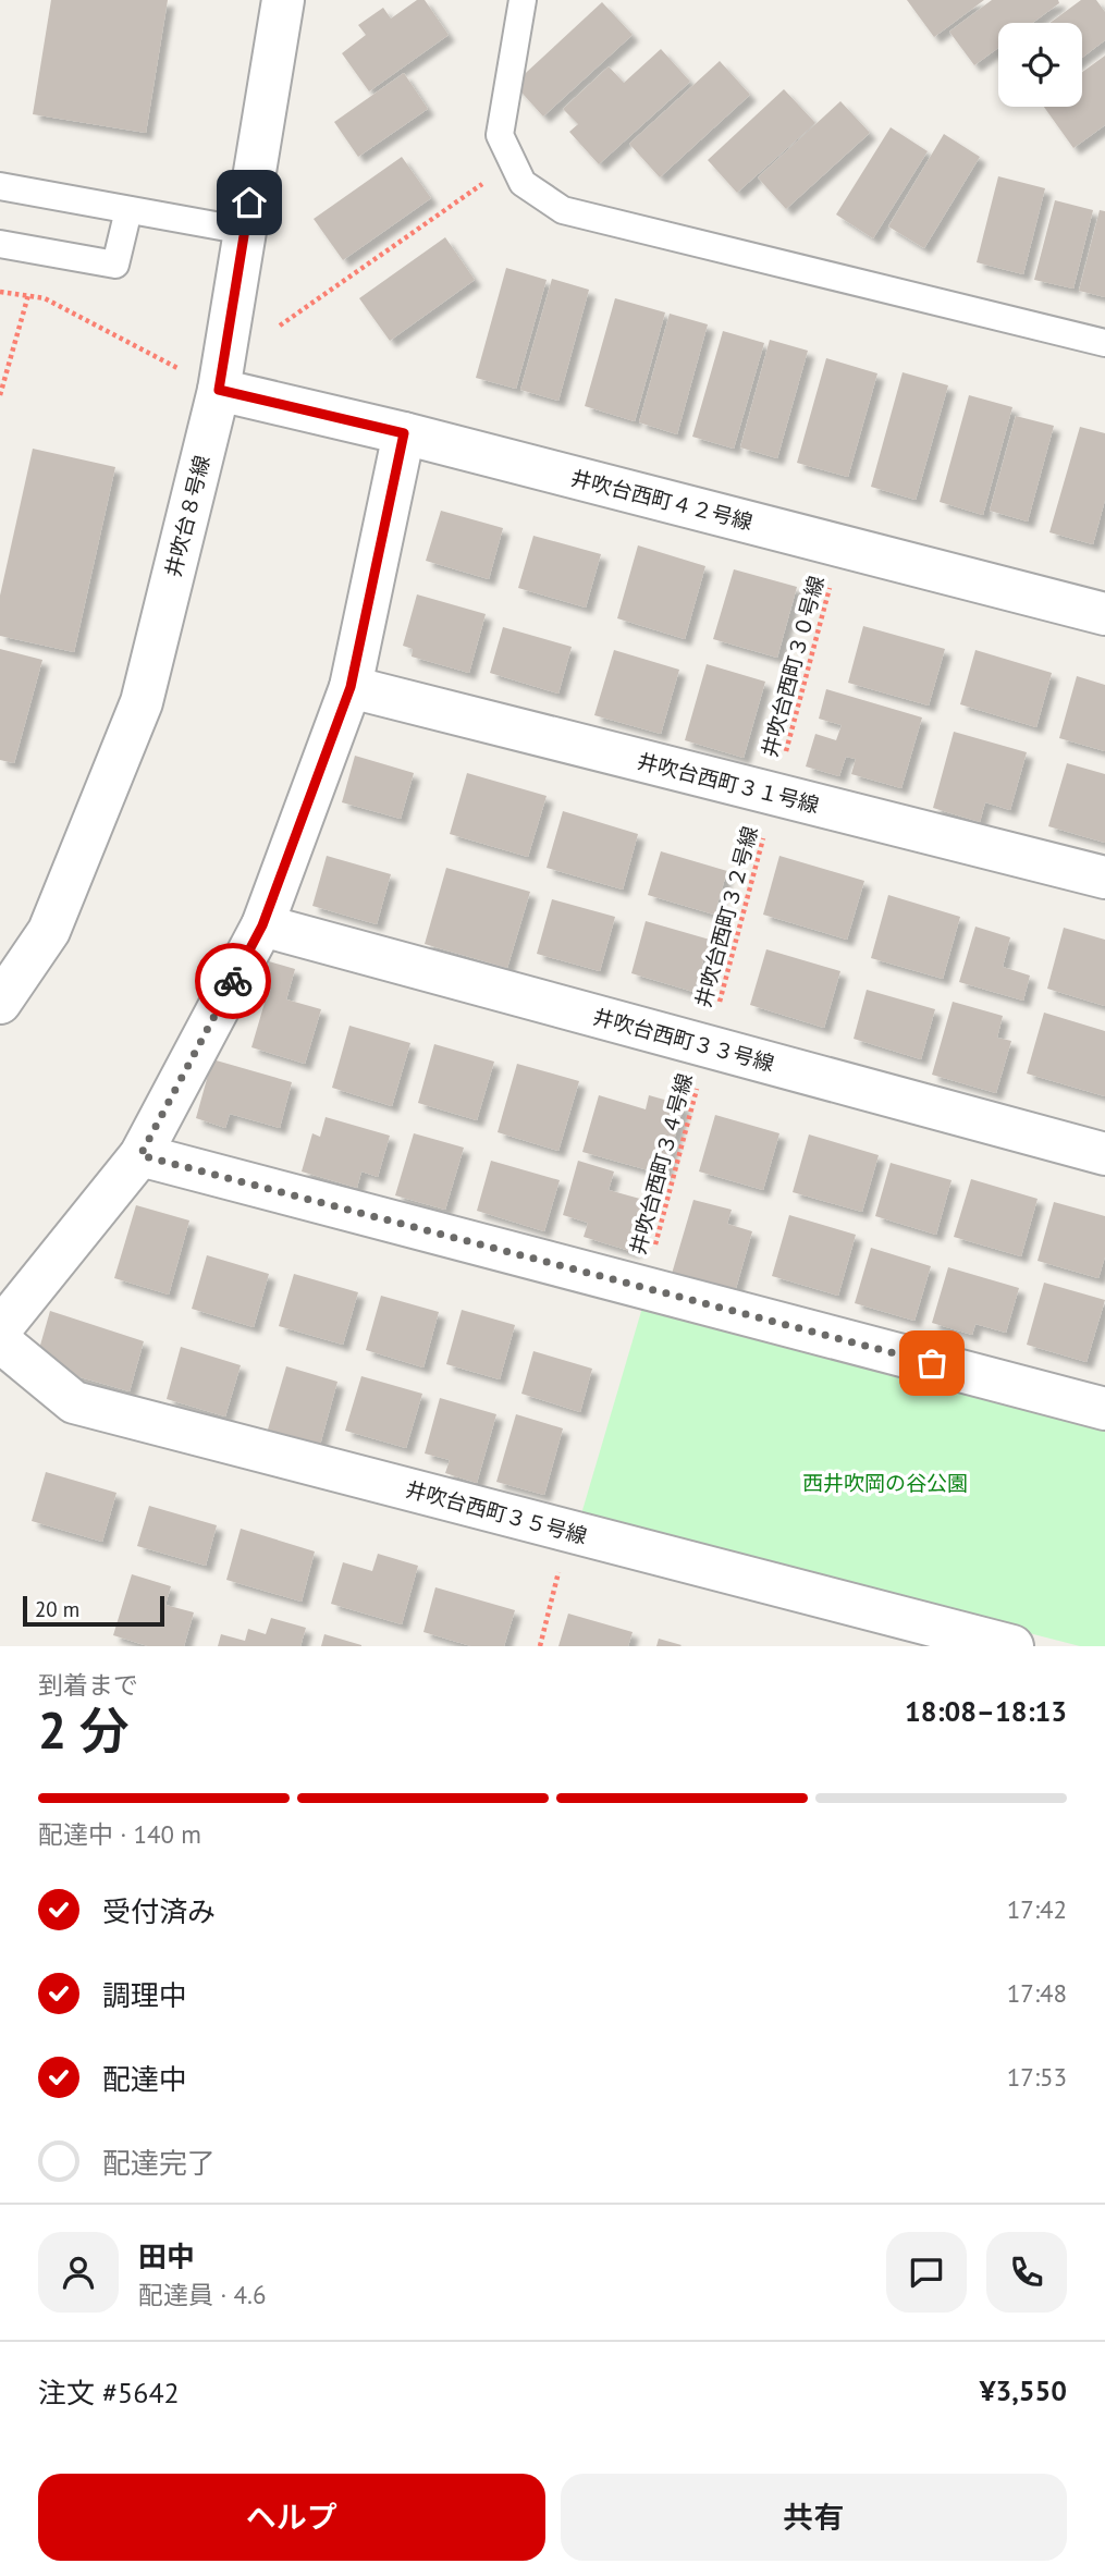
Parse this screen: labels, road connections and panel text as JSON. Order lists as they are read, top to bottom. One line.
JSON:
{"streets":{"street":["井吹台西町４２号線","井吹台８号線","井吹台西町３１号線","井吹台西町３３号線","井吹台西町３５号線"],"path":["井吹台西町３０号線","井吹台西町３２号線","井吹台西町３４号線"]},"crossings":[["井吹台西町４２号線","井吹台８号線"],["井吹台西町４２号線","井吹台西町３０号線"],["井吹台西町３０号線","井吹台西町３１号線"],["井吹台西町３０号線","井吹台西町３２号線"],["井吹台西町３１号線","井吹台西町３２号線"],["井吹台西町３２号線","井吹台西町３３号線"],["井吹台西町３２号線","井吹台西町３４号線"],["井吹台西町３３号線","井吹台西町３４号線"]],"parks":["西井吹岡の谷公園"],"scale_bar":"20 m","page":{"scale":"20 m","heading":["2 分","到着まで","18:08–18:13"],"panel":["田中","配達員 · 4.6","注文 #5642","¥3,550"],"bar":"配達中 · 140 m","list":[["受付済み","17:42"],["調理中","17:48"],["配達中","17:53"],"配達完了"],"buttons":["ヘルプ","共有"]}}
